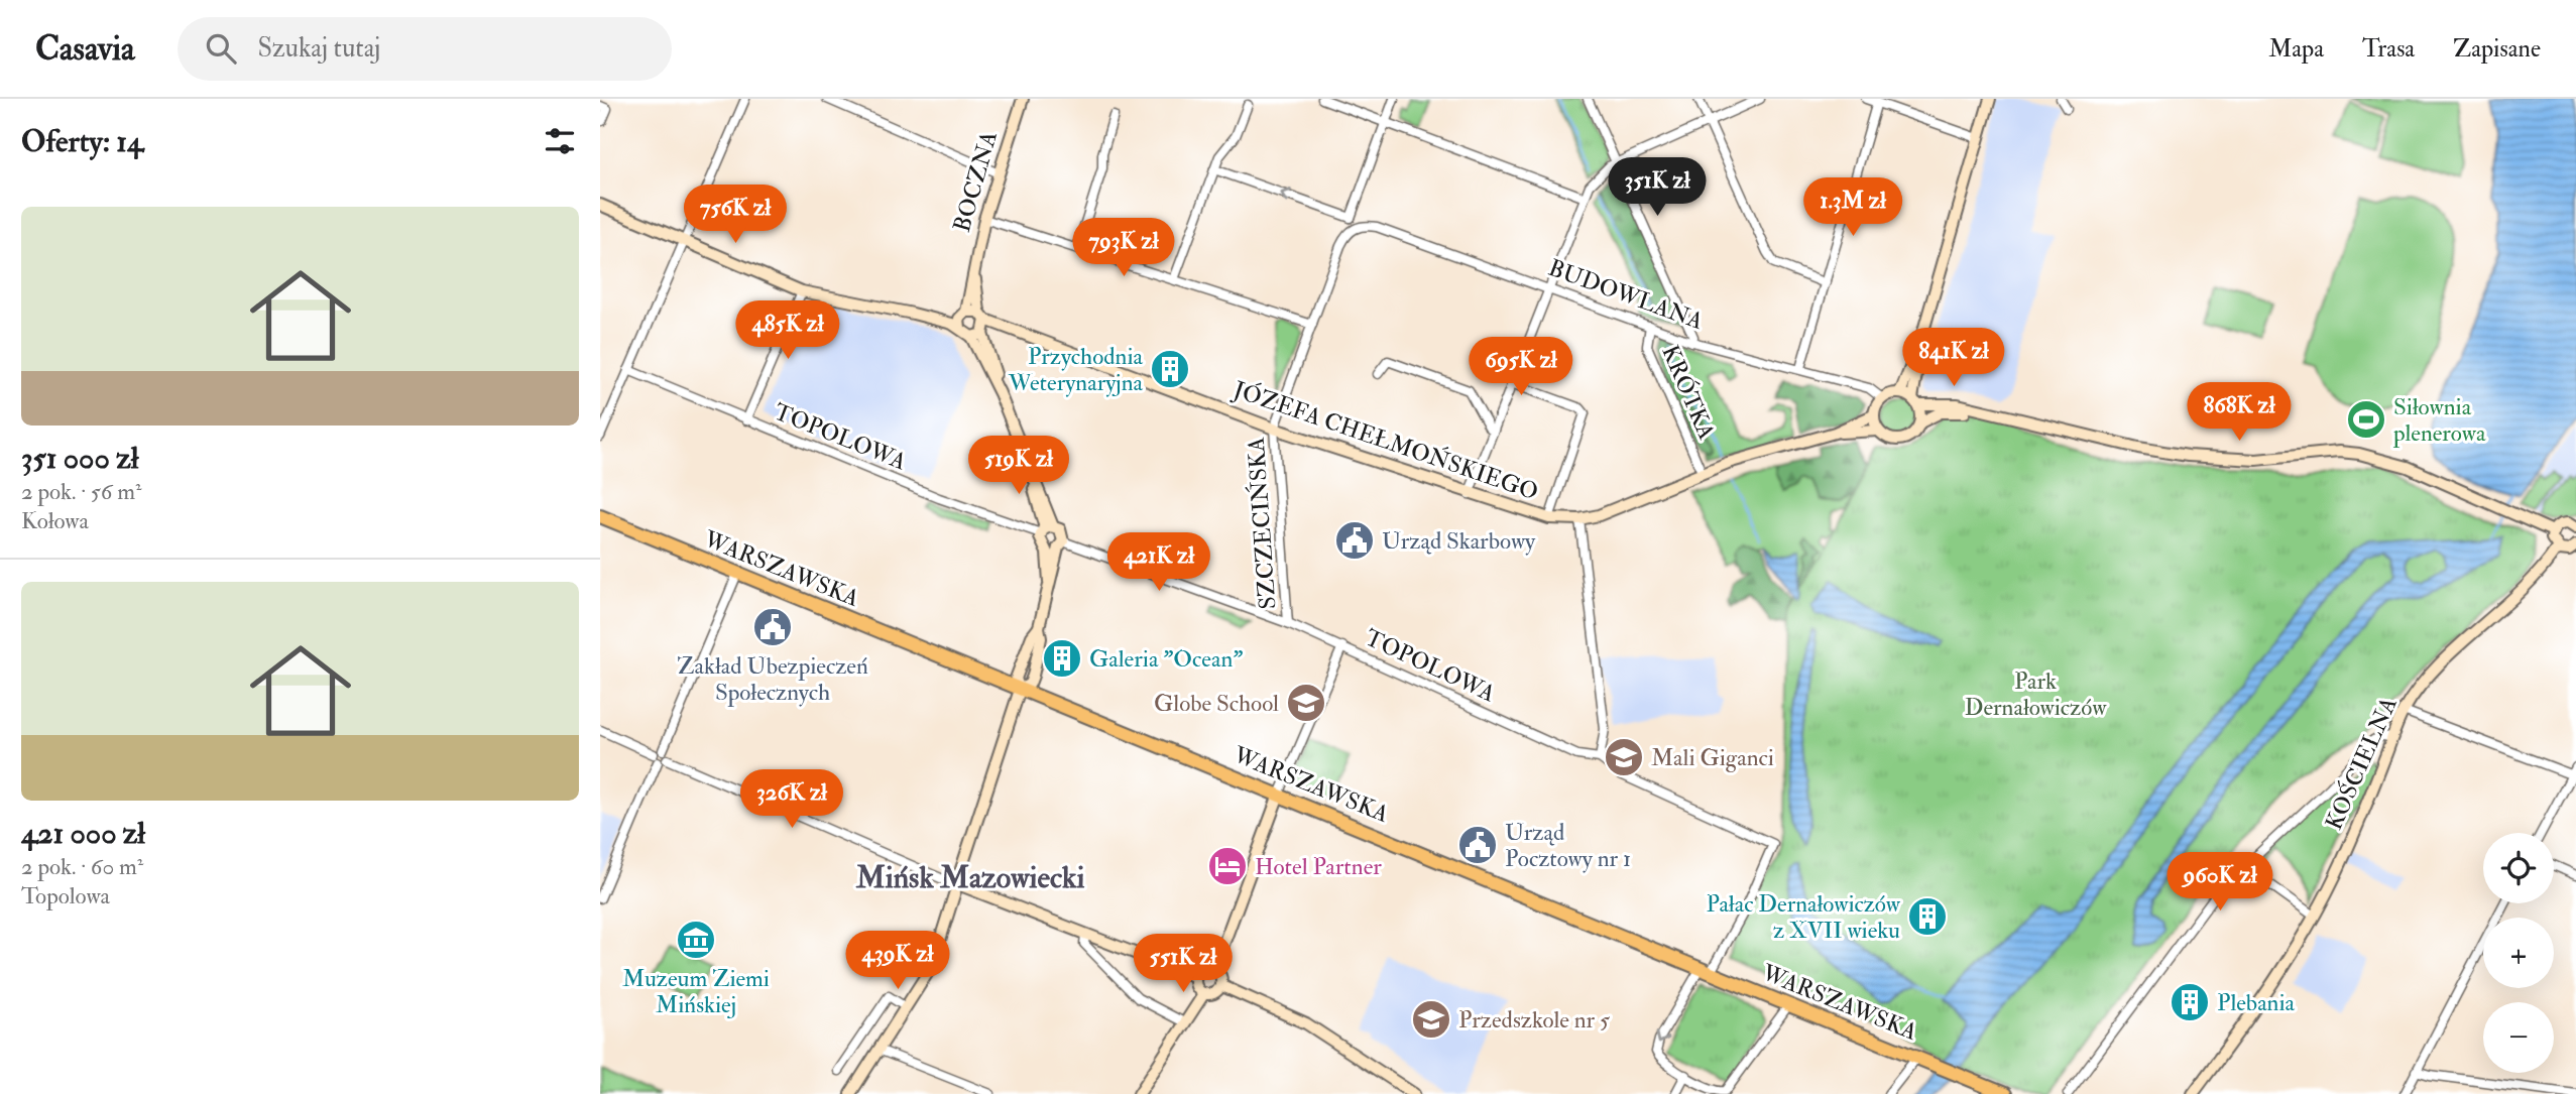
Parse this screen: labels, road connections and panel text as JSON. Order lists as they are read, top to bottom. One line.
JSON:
{"streets":{"main road":["WARSZAWSKA"],"street":["BOCZNA","BUDOWLANA","KRÓTKA","TOPOLOWA","JÓZEFA CHEŁMOŃSKIEGO","SZCZECIŃSKA","KOŚCIELNA"]},"crossings":[["BOCZNA","JÓZEFA CHEŁMOŃSKIEGO"],["BUDOWLANA","KRÓTKA"],["BUDOWLANA","JÓZEFA CHEŁMOŃSKIEGO"],["BUDOWLANA","SZCZECIŃSKA"],["KRÓTKA","JÓZEFA CHEŁMOŃSKIEGO"],["TOPOLOWA","SZCZECIŃSKA"],["TOPOLOWA","WARSZAWSKA"],["JÓZEFA CHEŁMOŃSKIEGO","SZCZECIŃSKA"]],"districts":["Mińsk Mazowiecki"],"parks":["Park Dernałowiczów"],"places":{"building":["Przychodnia Weterynaryjna","Galeria \"Ocean\"","Pałac Dernałowiczów z XVII wieku","Plebania"],"sports":["Siłownia plenerowa"],"public building":["Urząd Skarbowy","Zakład Ubezpieczeń Społecznych","Urząd Pocztowy nr 1"],"school or university":["Globe School","Mali Giganci","Przedszkole nr 5"],"hotel":["Hotel Partner"],"museum":["Muzeum Ziemi Mińskiej"]},"page":{"header":"Casavia","search":"Szukaj tutaj","nav":["Mapa","Trasa","Zapisane"],"heading":"Oferty: 14","price":["351K zł","1.3M zł","756K zł","793K zł","485K zł","841K zł","695K zł","868K zł","519K zł","421K zł","326K zł","960K zł","439K zł","551K zł"],"list":[{"name":"351 000 zł","note":"2 pok. · 56 m² · Kołowa"},{"name":"421 000 zł","note":"2 pok. · 60 m² · Topolowa"}],"map_buttons":["+","−"]}}
